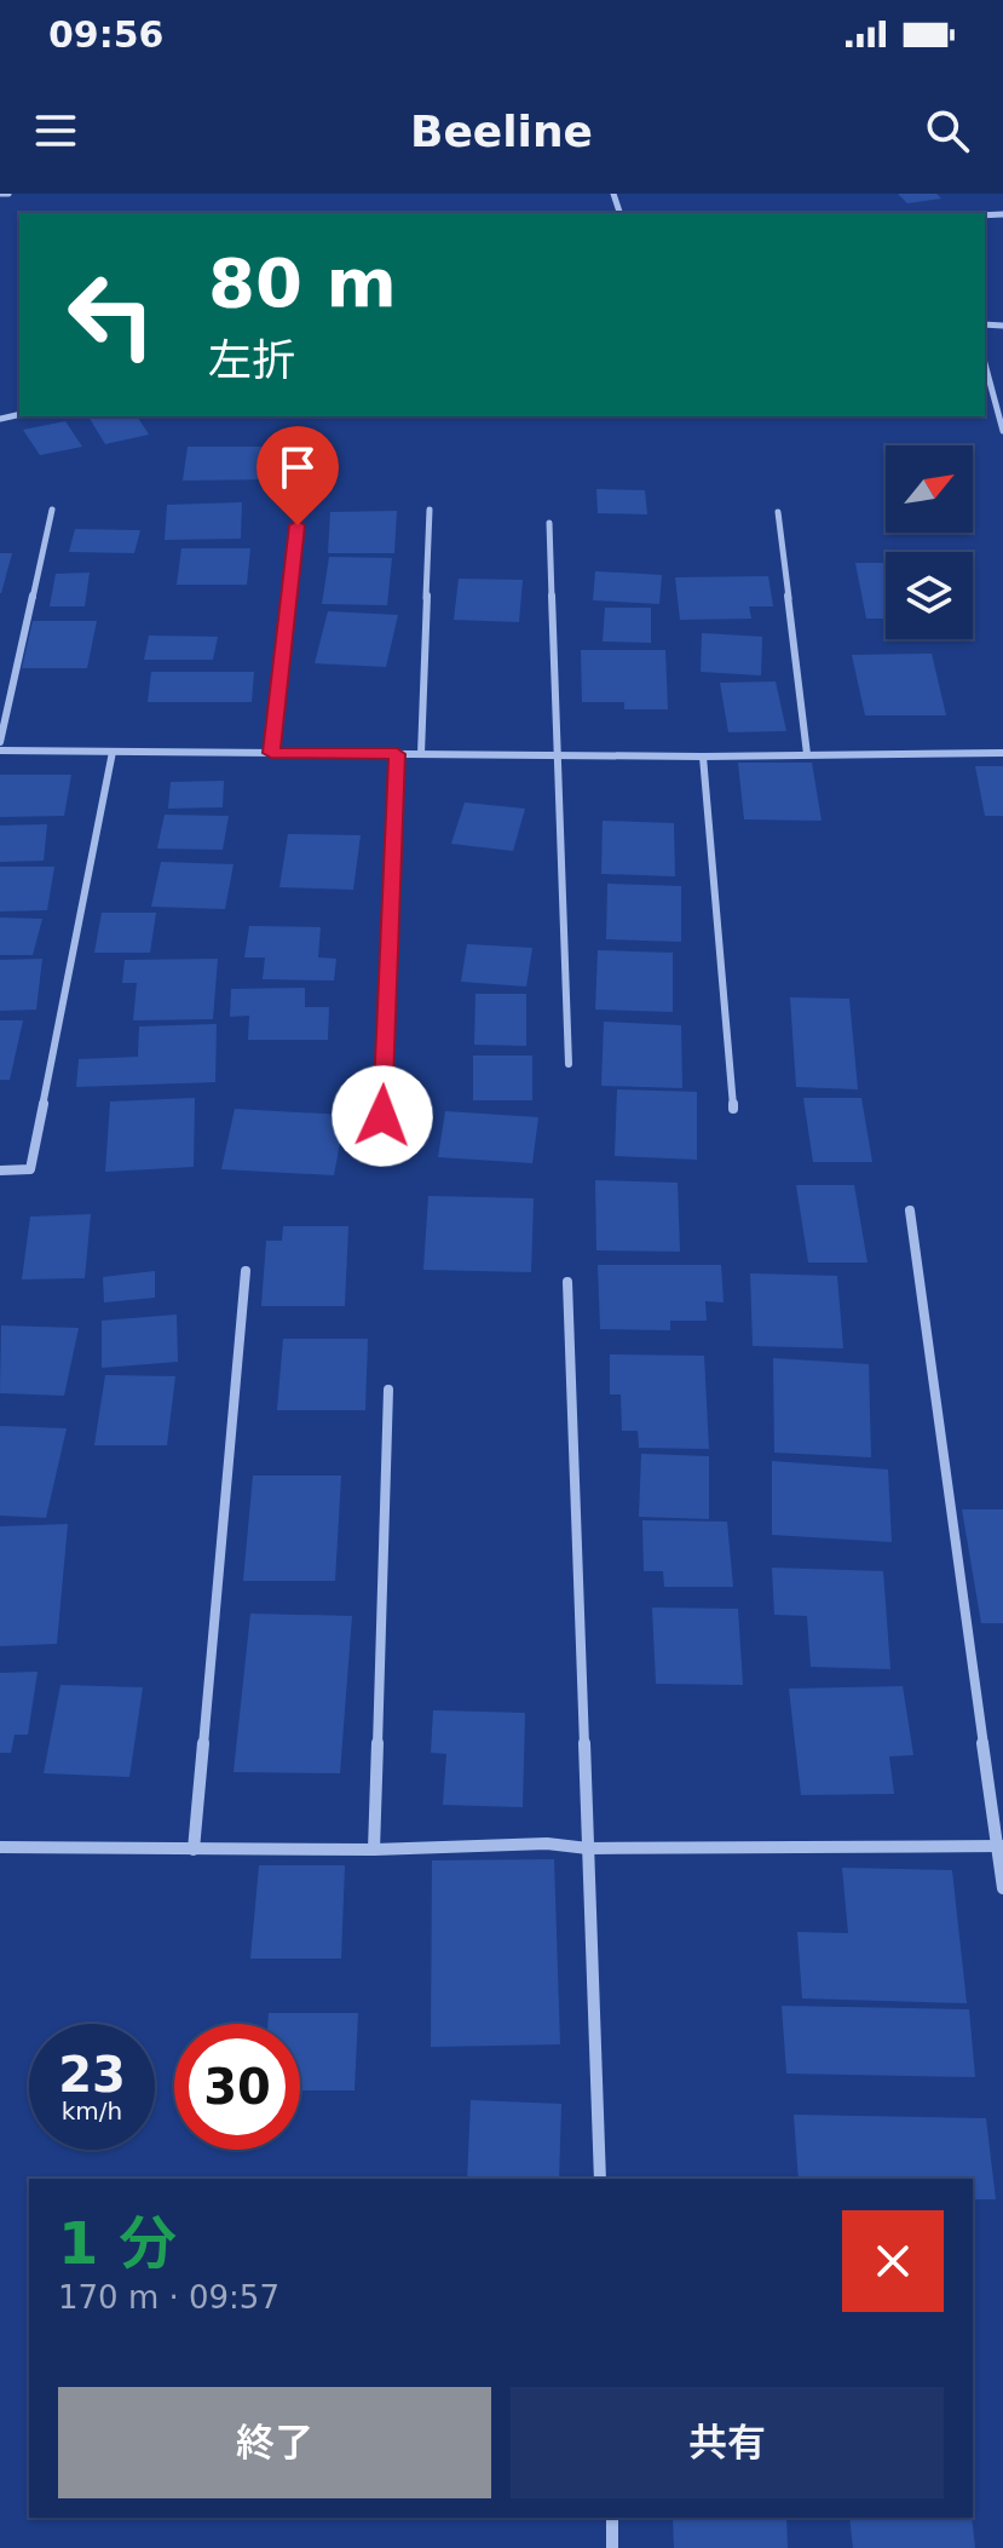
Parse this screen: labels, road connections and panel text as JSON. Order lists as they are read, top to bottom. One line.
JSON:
{"north":"top right","page":{"status":"09:56","header":"Beeline","turn":["80 m","左折"],"speed":"23 km/h","limit":"30","heading":["1 分","170 m · 09:57"],"buttons":["終了","共有"]}}
